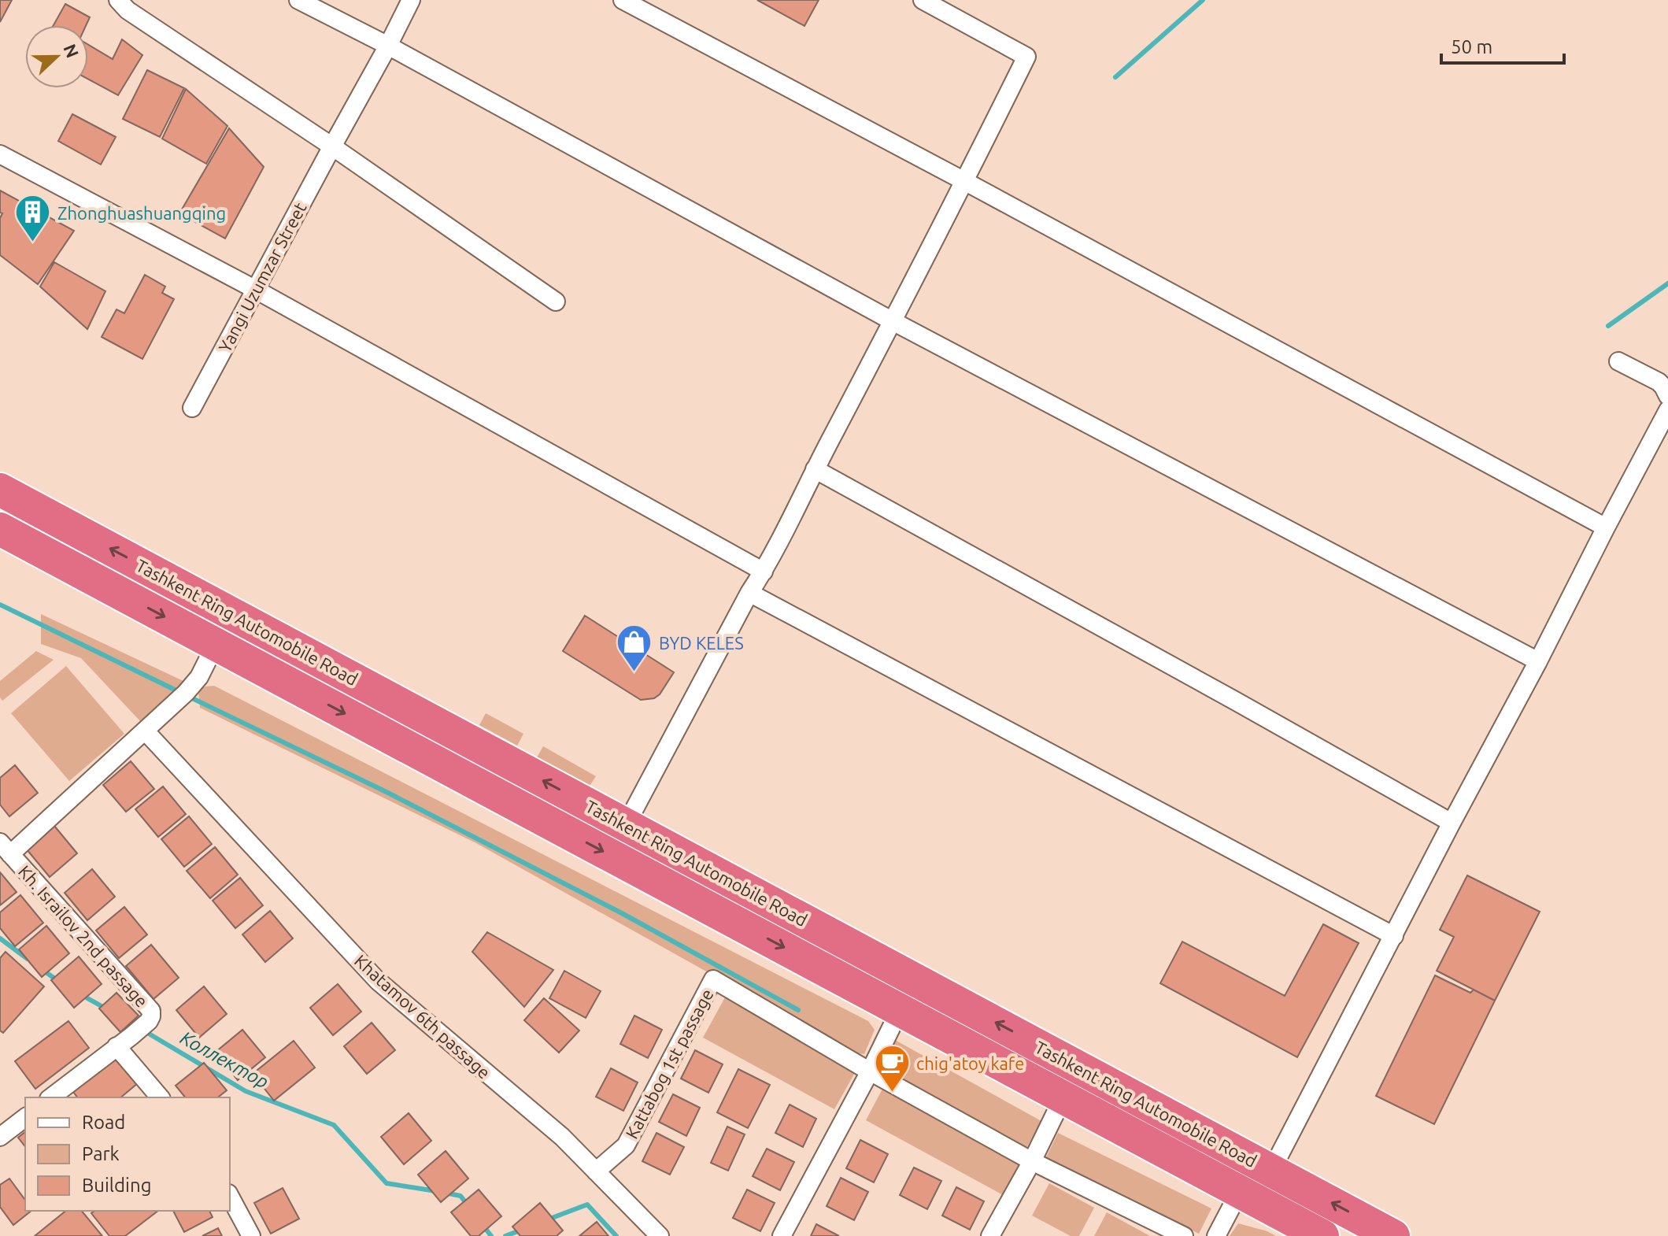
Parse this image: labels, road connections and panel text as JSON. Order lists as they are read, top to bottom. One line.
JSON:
{"streets":{"highway":["Tashkent Ring Automobile Road"],"street":["Yangi Uzumzar Street","Kh. Israilov 2nd passage","Khatamov 6th passage","Kattabog 1st passage"]},"crossings":[["Khatamov 6th passage","Kattabog 1st passage"]],"water":["Коллектор"],"places":{"building":["Zhonghuashuangqing"],"shop":["BYD KELES"],"cafe":["chig'atoy kafe"]},"legend":["Road","Park","Building"],"scale_bar":"50 m","north":"right"}
